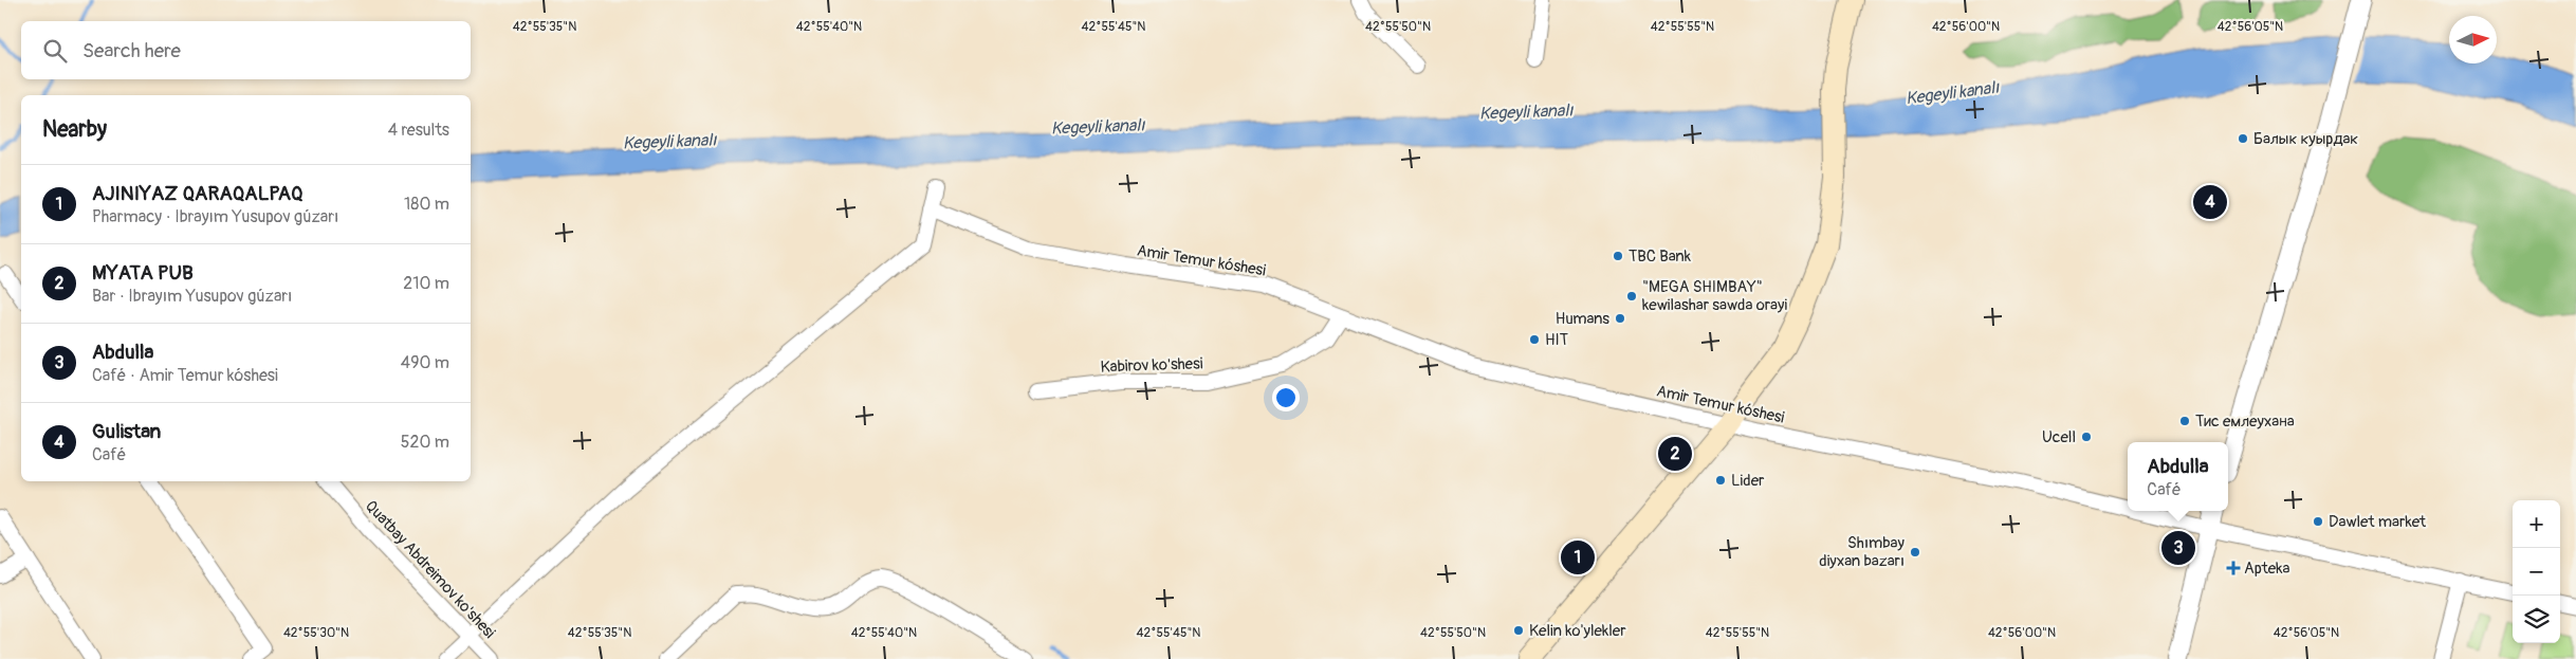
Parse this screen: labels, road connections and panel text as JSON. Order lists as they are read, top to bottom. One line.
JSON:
{"streets":{"street":["Amir Temur kóshesi","Kabirov ko'shesi","Quatbay Abdreimov ko'shesi"]},"crossings":[["Amir Temur kóshesi","Kabirov ko'shesi"]],"water":["Kegeyli kanalı"],"places":{"other":["Балык куырдак","TBC Bank","\"MEGA SHIMBAY\" kewilashar sawda orayi","Humans","HIT","Тис емлеухана","Ucell","Lider","Dawlet market","Shımbay diyxan bazarı","Kelin ko'ylekler"],"health":["Apteka"]},"north":"right","page":{"search":"Search here","heading":["Nearby","4 results"],"list":[{"mark":"1","name":"AJINIYAZ QARAQALPAQ","note":"Pharmacy · Ibrayım Yusupov gúzarı","value":"180 m"},{"mark":"2","name":"MYATA PUB","note":"Bar · Ibrayım Yusupov gúzarı","value":"210 m"},{"mark":"3","name":"Abdulla","note":"Café · Amir Temur kóshesi","value":"490 m"},{"mark":"4","name":"Gulistan","note":"Café","value":"520 m"}],"pins":["4","2","3","1"],"popup":["Abdulla","Café"],"map_buttons":["+","−"]},"coordinates":["42°55'35\"N","42°55'40\"N","42°55'45\"N","42°55'50\"N","42°55'55\"N","42°56'00\"N","42°56'05\"N","42°55'30\"N"]}
